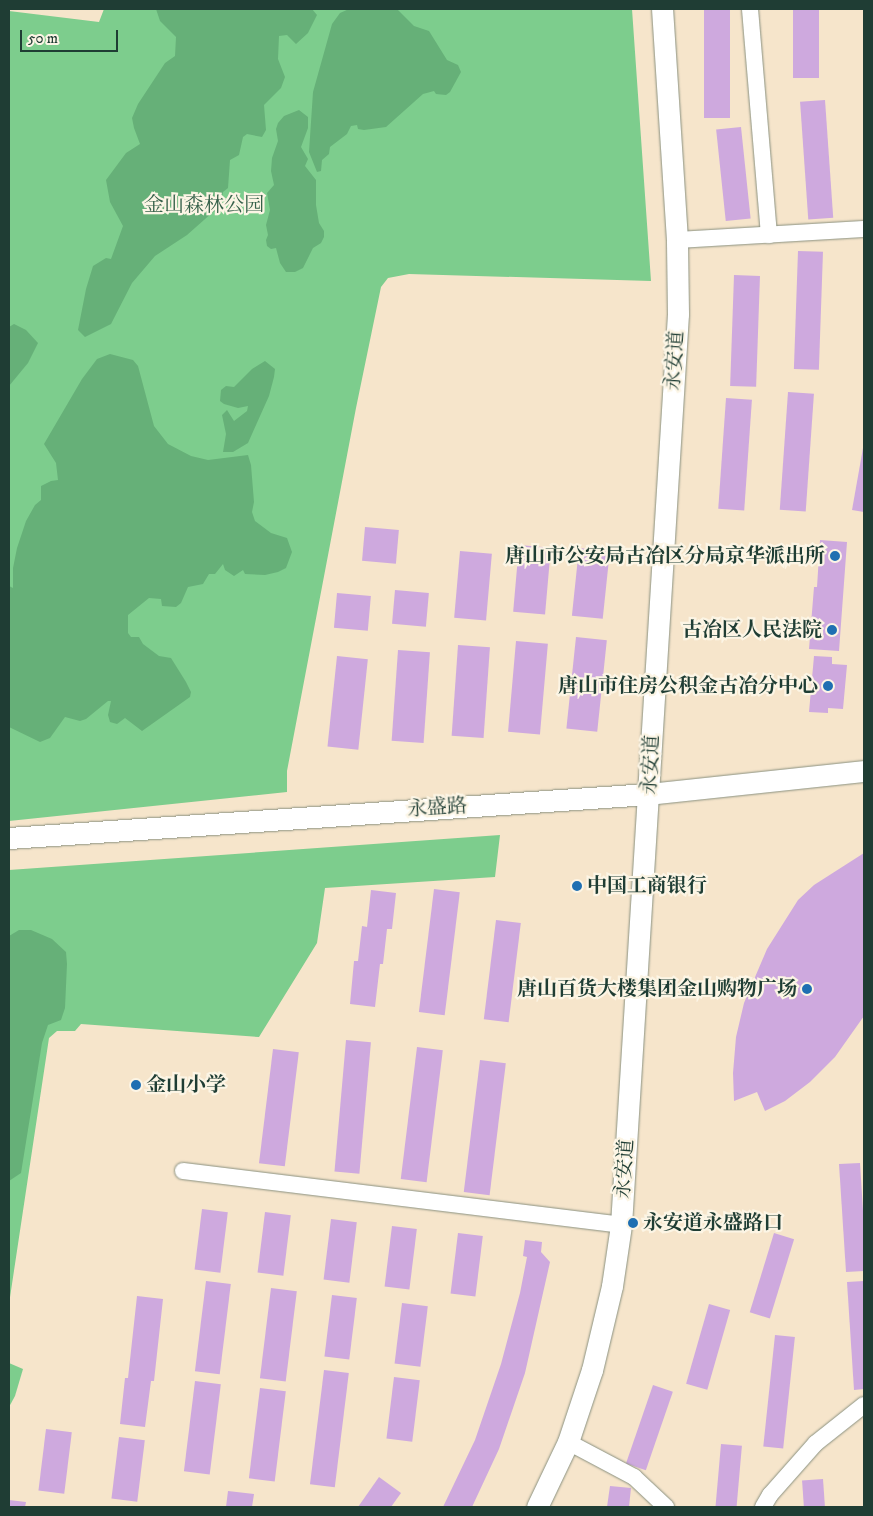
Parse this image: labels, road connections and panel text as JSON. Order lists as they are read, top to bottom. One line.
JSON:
{"streets":{"main road":["永安道","永盛路"]},"crossings":[["永安道","永盛路"]],"parks":["金山森林公园"],"places":["唐山市公安局古冶区分局京华派出所","古冶区人民法院","唐山市住房公积金古冶分中心","中国工商银行","唐山百货大楼集团金山购物广场","金山小学","永安道永盛路口"],"scale_bar":"50 m"}
